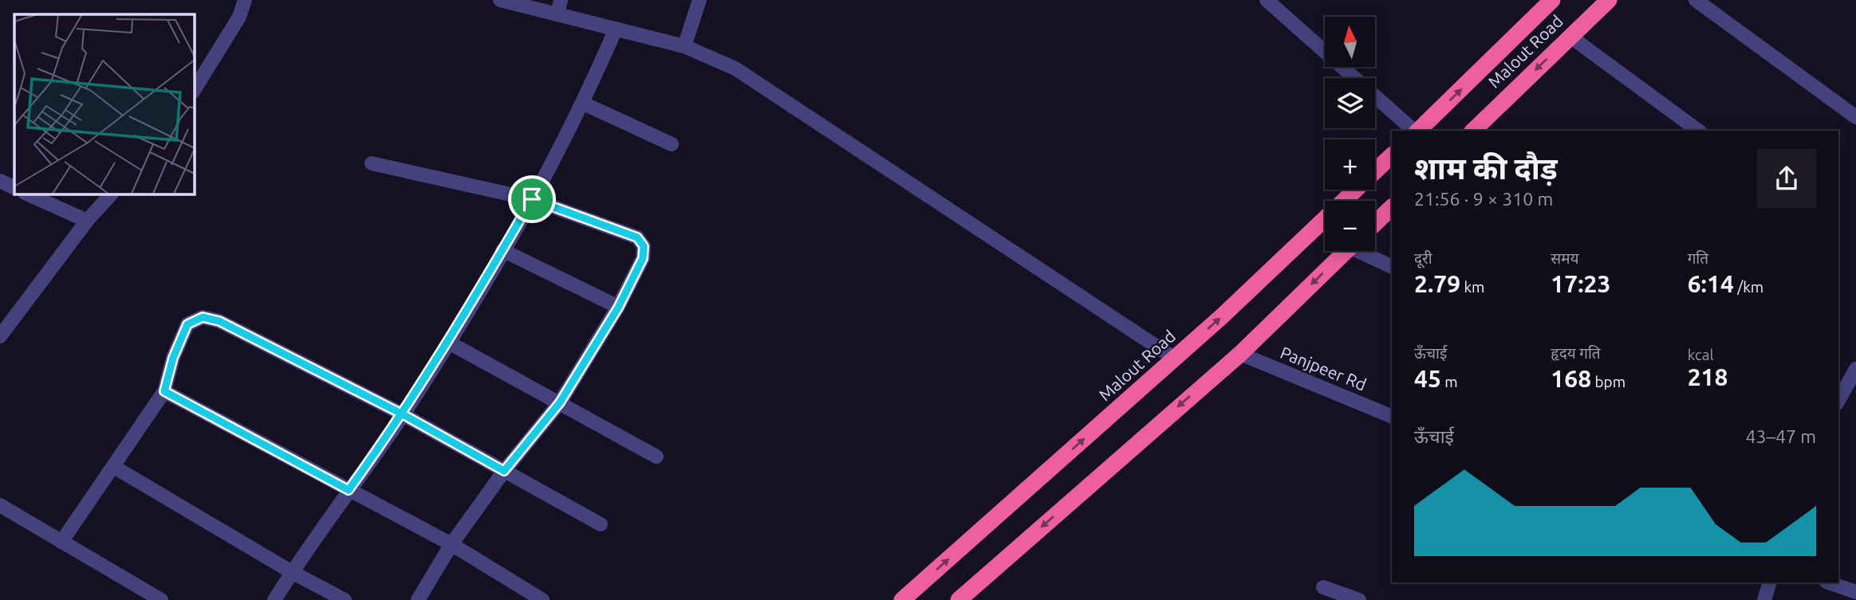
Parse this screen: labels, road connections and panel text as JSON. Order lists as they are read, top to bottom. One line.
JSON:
{"streets":{"highway":["Malout Road"],"street":["Panjpeer Rd"]},"north":"top","page":{"map_buttons":["+","−"],"heading":["शाम की दौड़","21:56 · 9 × 310 m"],"stats":[["दूरी","2.79 km"],["समय","17:23"],["गति","6:14 /km"],["ऊँचाई","45 m"],["हृदय गति","168 bpm"],["kcal","218"]],"chart":["ऊँचाई","43–47 m"]}}
